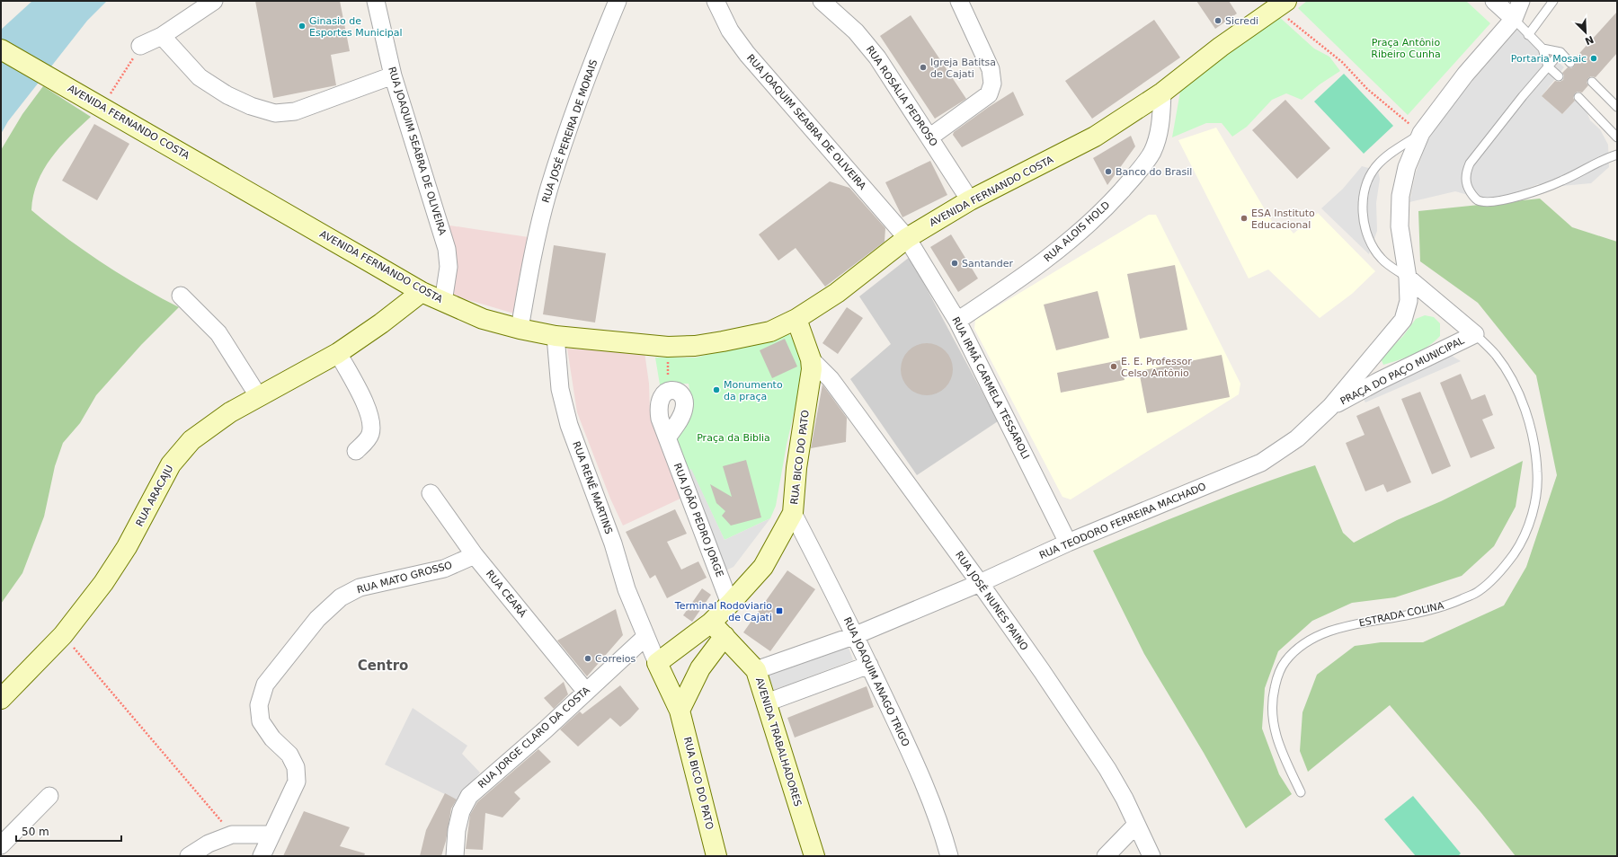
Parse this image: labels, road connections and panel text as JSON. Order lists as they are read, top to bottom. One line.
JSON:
{"streets":{"street":["RUA ROSÁLIA PEDROSO","AVENIDA FERNANDO COSTA","RUA JOAQUIM SEABRA DE OLIVEIRA","RUA JOSÉ PEREIRA DE MORAIS","RUA ALOIS HOLD","PRAÇA DO PAÇO MUNICIPAL","RUA IRMÃ CARMELA TESSAROLI","RUA BICO DO PATO","RUA RENÊ MARTINS","RUA ARACAJU","RUA JOÃO PEDRO JORGE","RUA TEODORO FERREIRA MACHADO","RUA MATO GROSSO","RUA CEARÁ","RUA JOSÉ NUNES PAINO","RUA JOAQUIM ANAGO TRIGO","RUA JORGE CLARO DA COSTA","AVENIDA TRABALHADORES"],"lane":["ESTRADA COLINA"]},"crossings":[["RUA ROSÁLIA PEDROSO","AVENIDA FERNANDO COSTA"],["AVENIDA FERNANDO COSTA","RUA JOAQUIM SEABRA DE OLIVEIRA"],["AVENIDA FERNANDO COSTA","RUA JOSÉ PEREIRA DE MORAIS"],["AVENIDA FERNANDO COSTA","RUA ALOIS HOLD"],["AVENIDA FERNANDO COSTA","RUA IRMÃ CARMELA TESSAROLI"],["AVENIDA FERNANDO COSTA","RUA BICO DO PATO"],["AVENIDA FERNANDO COSTA","RUA RENÊ MARTINS"],["AVENIDA FERNANDO COSTA","RUA ARACAJU"],["RUA JOAQUIM SEABRA DE OLIVEIRA","RUA IRMÃ CARMELA TESSAROLI"],["RUA ALOIS HOLD","RUA IRMÃ CARMELA TESSAROLI"],["PRAÇA DO PAÇO MUNICIPAL","RUA TEODORO FERREIRA MACHADO"],["PRAÇA DO PAÇO MUNICIPAL","ESTRADA COLINA"],["RUA IRMÃ CARMELA TESSAROLI","RUA TEODORO FERREIRA MACHADO"],["RUA BICO DO PATO","RUA RENÊ MARTINS"],["RUA BICO DO PATO","RUA JOÃO PEDRO JORGE"],["RUA BICO DO PATO","RUA JOSÉ NUNES PAINO"],["RUA BICO DO PATO","RUA JOAQUIM ANAGO TRIGO"],["RUA BICO DO PATO","AVENIDA TRABALHADORES"],["RUA RENÊ MARTINS","RUA JORGE CLARO DA COSTA"],["RUA TEODORO FERREIRA MACHADO","RUA JOSÉ NUNES PAINO"],["RUA TEODORO FERREIRA MACHADO","RUA JOAQUIM ANAGO TRIGO"],["RUA TEODORO FERREIRA MACHADO","AVENIDA TRABALHADORES"],["RUA MATO GROSSO","RUA CEARÁ"],["RUA CEARÁ","RUA JORGE CLARO DA COSTA"]],"districts":["Centro"],"parks":["Praça Antônio Ribeiro Cunha","Praça da Biblia"],"places":{"other":["Sicredi","Ginasio de Esportes Municipal","Portaria Mosaic","Igreja Batitsa de Cajati","Banco do Brasil","ESA Instituto Educacional","Santander","E. E. Professor Celso Antônio","Monumento da praça","Correios"],"transit":["Terminal Rodoviario de Cajati"]},"scale_bar":"50 m","north":"bottom right"}
